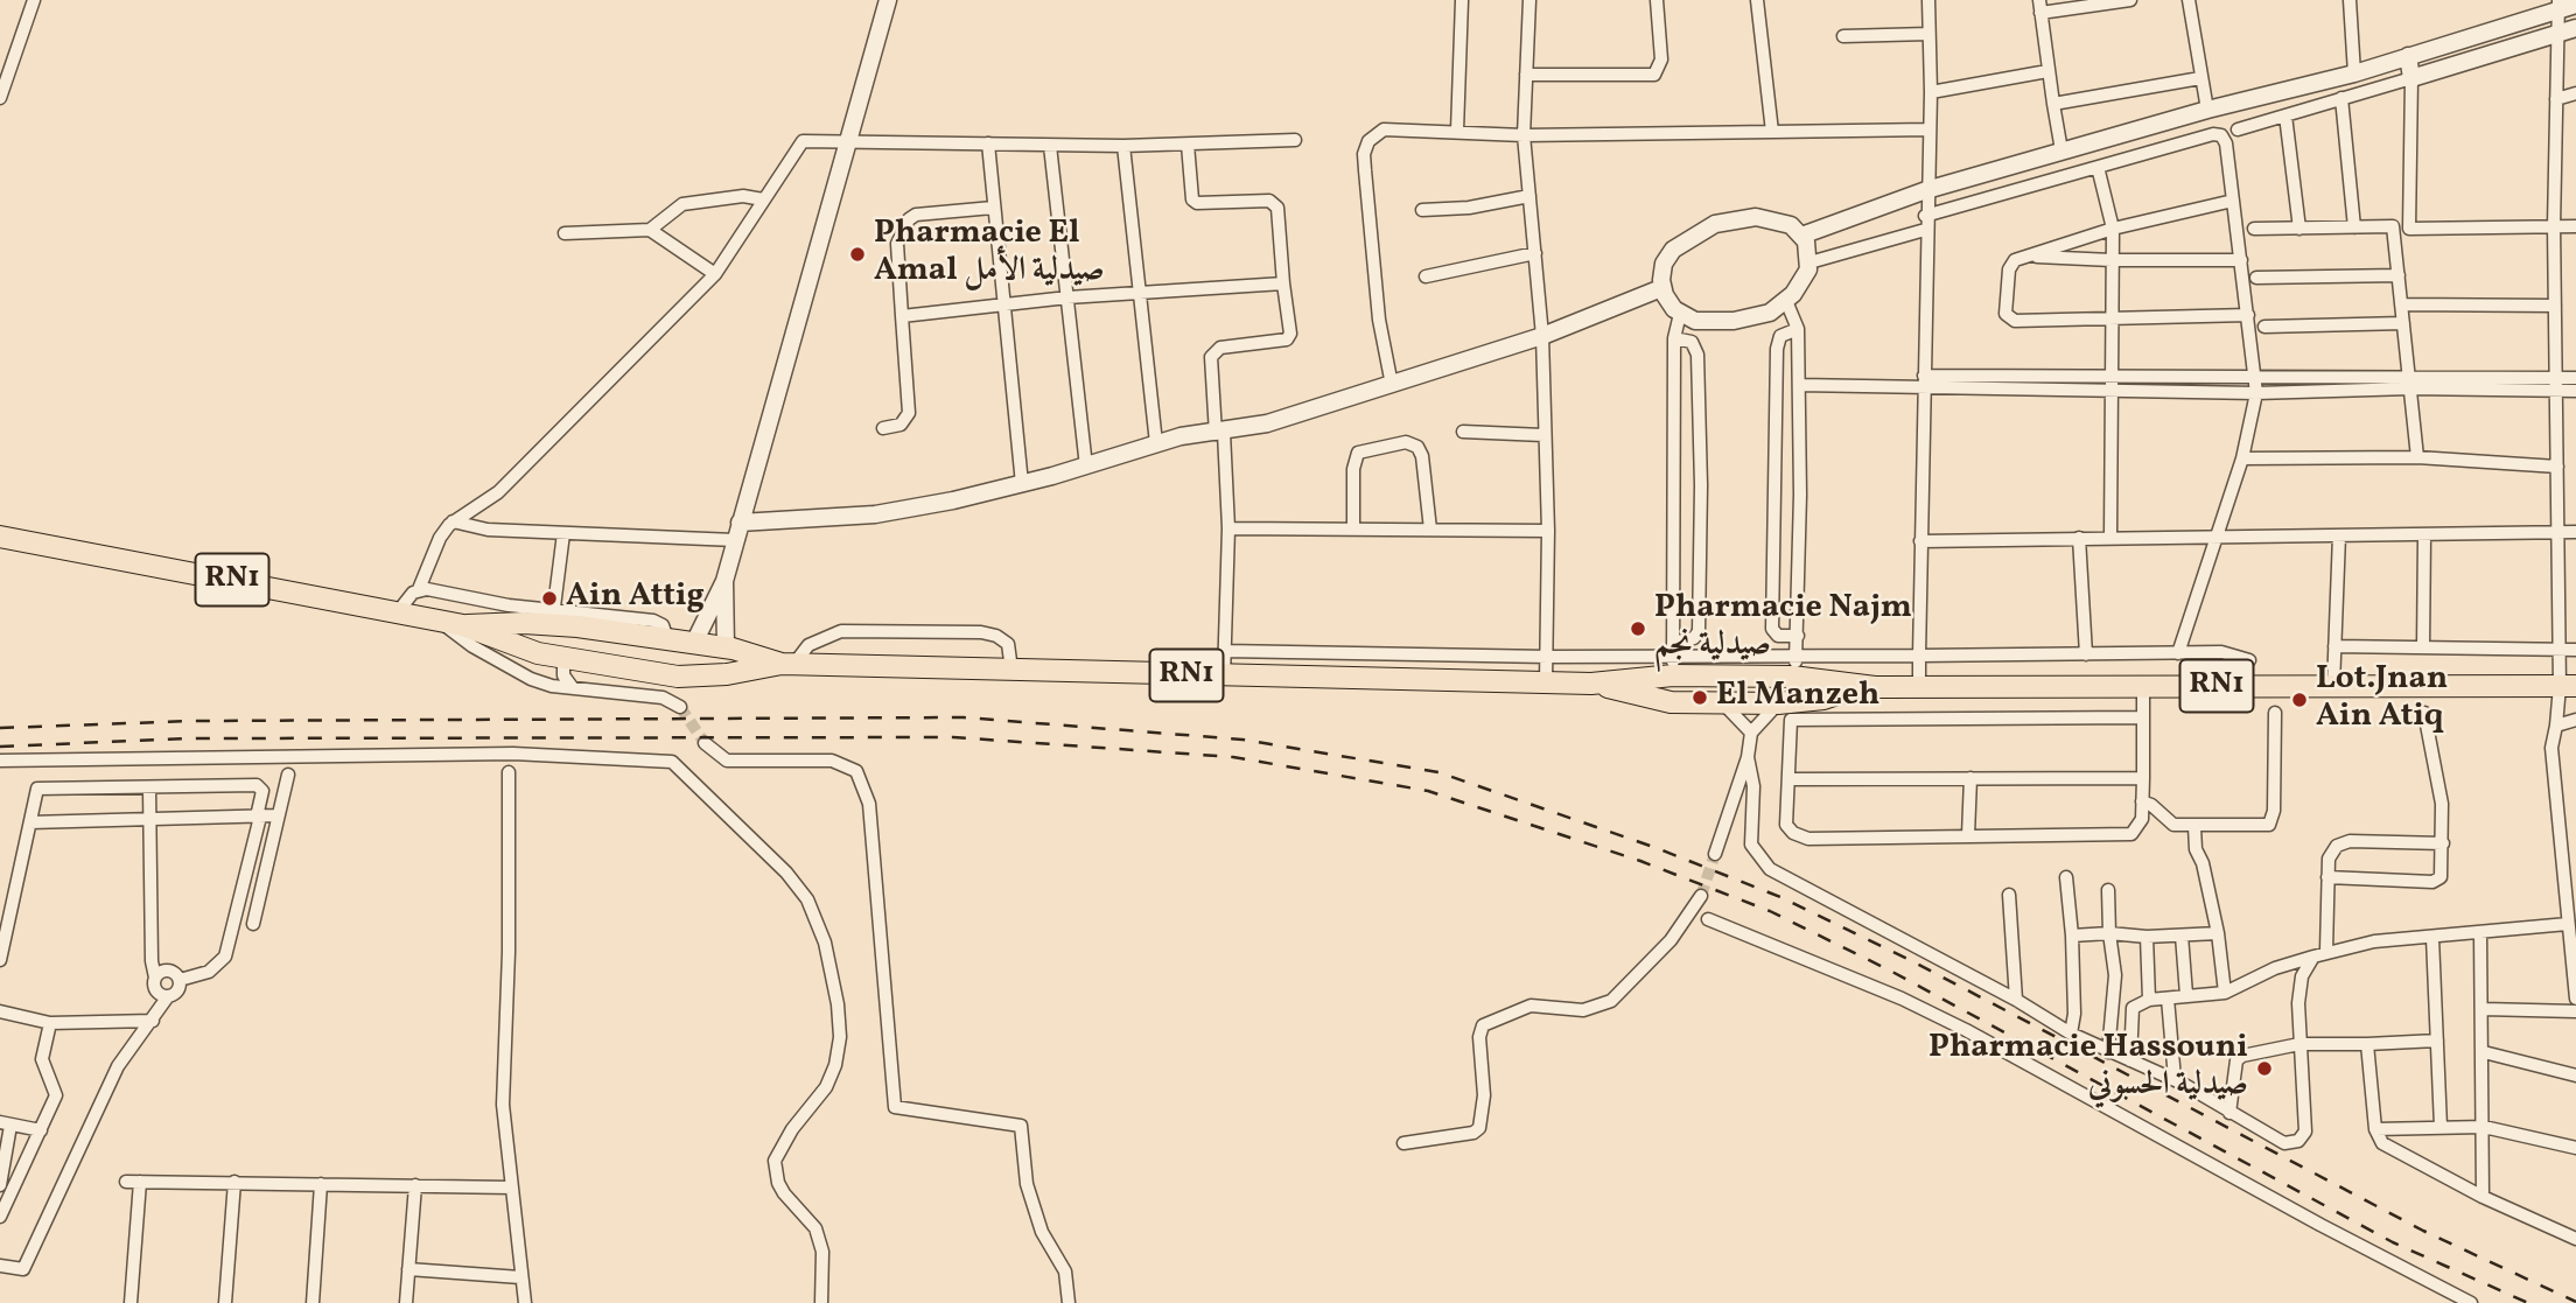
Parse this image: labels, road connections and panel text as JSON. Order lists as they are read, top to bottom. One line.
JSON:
{"streets":{"main road":["RN1"]},"places":["Pharmacie El Amal صيدلية الأمل","Ain Attig","Pharmacie Najm صيدلية نجم","El Manzeh","Lot.Jnan Ain Atiq","Pharmacie Hassouni صيدلية الحسوني"]}
